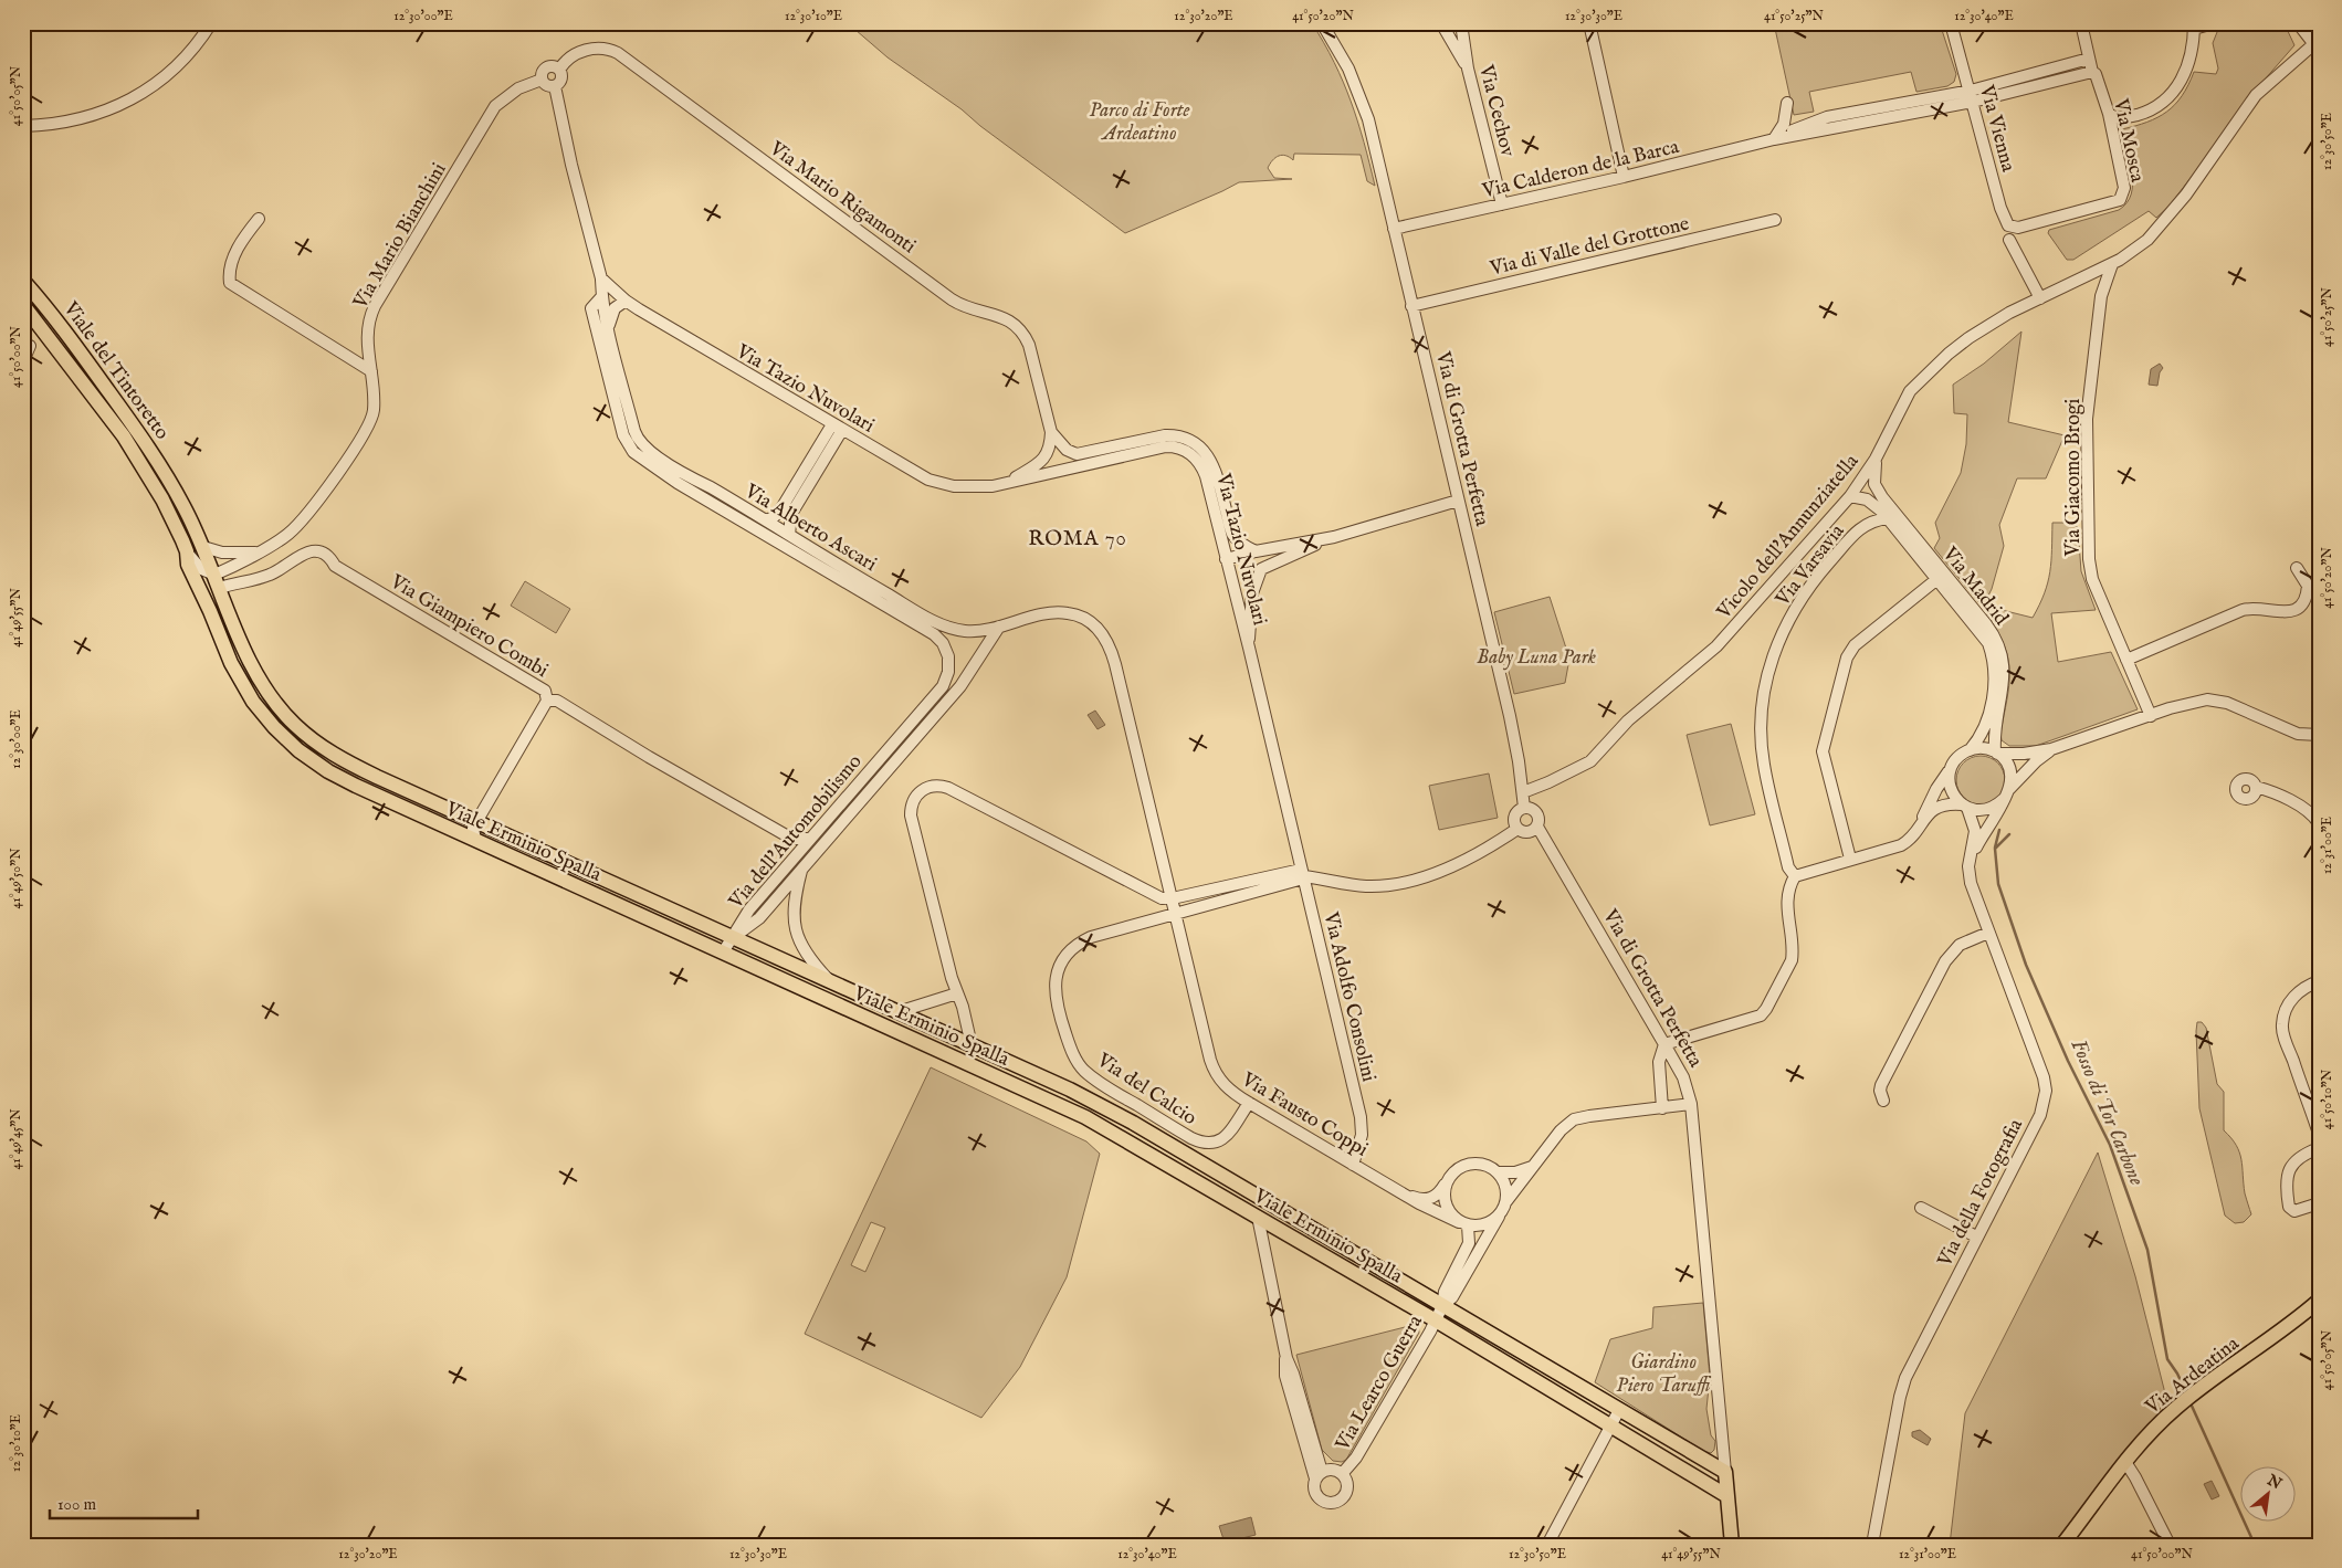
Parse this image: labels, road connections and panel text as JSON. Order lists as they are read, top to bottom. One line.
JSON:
{"streets":{"main road":["Viale del Tintoretto","Via di Grotta Perfetta","Viale Erminio Spalla","Via Ardeatina"],"street":["Via Cechov","Via Vienna","Via Mosca","Via Calderon de la Barca","Via Mario Rigamonti","Via Mario Bianchini","Via di Valle del Grottone","Via Tazio Nuvolari","Via Giacomo Brogi","Via Alberto Ascari","Vicolo dell'Annunziatella","Via Varsavia","Via Madrid","Via Giampiero Combi","Via dell'Automobilismo","Via Adolfo Consolini","Via del Calcio","Via Fausto Coppi","Via della Fotografia","Via Learco Guerra"]},"crossings":[["Via Cechov","Via Calderon de la Barca"],["Via Vienna","Via Mosca"],["Via Vienna","Via Calderon de la Barca"],["Via Mosca","Via Calderon de la Barca"],["Via Calderon de la Barca","Via di Grotta Perfetta"],["Via Mario Rigamonti","Via Mario Bianchini"],["Via Mario Rigamonti","Via Tazio Nuvolari"],["Via Mario Bianchini","Viale Erminio Spalla"],["Via di Valle del Grottone","Via di Grotta Perfetta"],["Viale del Tintoretto","Viale Erminio Spalla"],["Via Tazio Nuvolari","Via Adolfo Consolini"],["Via di Grotta Perfetta","Vicolo dell'Annunziatella"],["Via di Grotta Perfetta","Viale Erminio Spalla"],["Via Giacomo Brogi","Vicolo dell'Annunziatella"],["Via Alberto Ascari","Via dell'Automobilismo"],["Via Alberto Ascari","Via Fausto Coppi"],["Vicolo dell'Annunziatella","Via Madrid"],["Via Varsavia","Via Madrid"],["Via Madrid","Via della Fotografia"],["Via Giampiero Combi","Via dell'Automobilismo"],["Via Giampiero Combi","Viale Erminio Spalla"],["Via dell'Automobilismo","Viale Erminio Spalla"],["Viale Erminio Spalla","Via Learco Guerra"],["Via Adolfo Consolini","Via Fausto Coppi"],["Via del Calcio","Via Fausto Coppi"],["Via Fausto Coppi","Via Learco Guerra"]],"districts":["ROMA 70"],"water":["Fosso di Tor Carbone"],"parks":["Parco di Forte Ardeatino","Baby Luna Park","Giardino Piero Taruffi"],"scale_bar":"100 m","north":"top right","coordinates":["12°30'00\"E","12°30'10\"E","12°30'20\"E","41°50'20\"N","12°30'30\"E","41°50'25\"N","12°30'40\"E","41°50'05\"N","12°30'50\"E","41°50'00\"N","41°49'55\"N","12°31'00\"E","41°49'50\"N","41°50'10\"N","41°49'45\"N"]}
